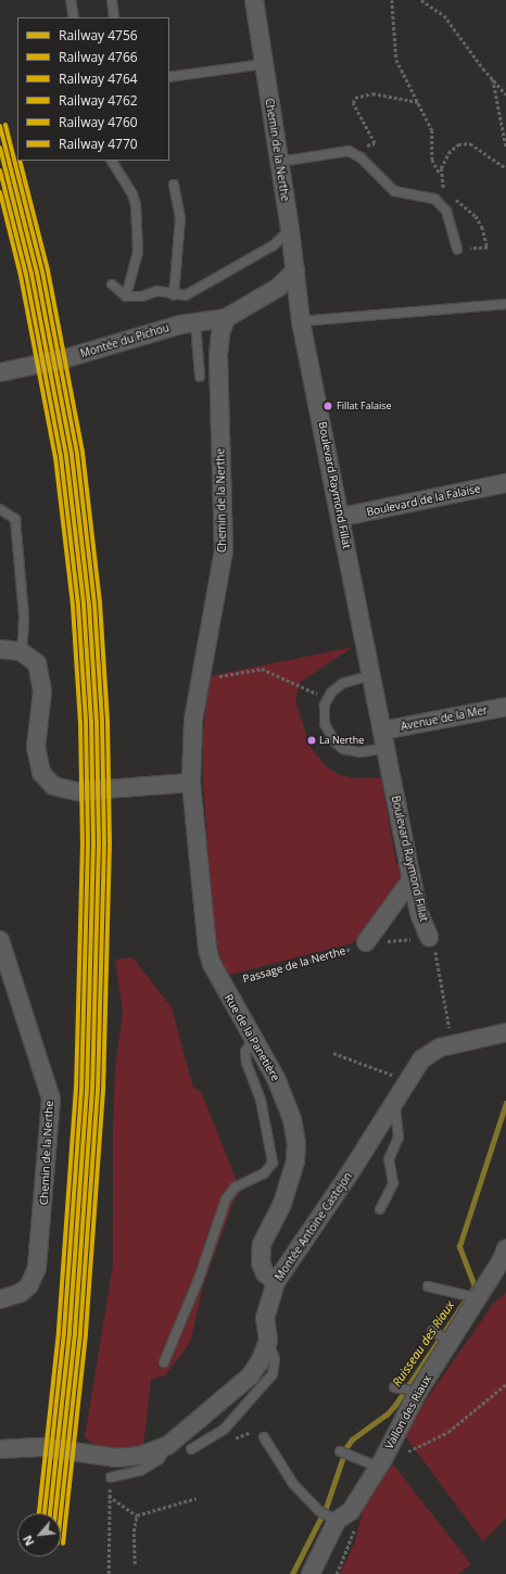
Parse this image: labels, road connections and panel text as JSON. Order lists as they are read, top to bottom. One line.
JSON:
{"streets":{"street":["Chemin de la Nerthe","Montée du Pichou","Boulevard Raymond Fillat","Boulevard de la Falaise","Avenue de la Mer","Rue de la Panetière","Montée Antoine Castejon","Vallon des Riaux"],"path":["Passage de la Nerthe"]},"crossings":[["Chemin de la Nerthe","Montée du Pichou"],["Chemin de la Nerthe","Boulevard Raymond Fillat"],["Chemin de la Nerthe","Rue de la Panetière"],["Boulevard Raymond Fillat","Boulevard de la Falaise"],["Boulevard Raymond Fillat","Avenue de la Mer"],["Boulevard Raymond Fillat","Passage de la Nerthe"],["Boulevard Raymond Fillat","Montée Antoine Castejon"],["Passage de la Nerthe","Rue de la Panetière"],["Rue de la Panetière","Montée Antoine Castejon"]],"water":["Ruisseau des Riaux"],"places":["Fillat Falaise","La Nerthe"],"lines":["rail line 4764","rail line 4756","rail line 4766","rail line 4760","rail line 4762","rail line 4770"],"legend":["Railway 4756","Railway 4766","Railway 4764","Railway 4762","Railway 4760","Railway 4770"],"north":"bottom left"}
